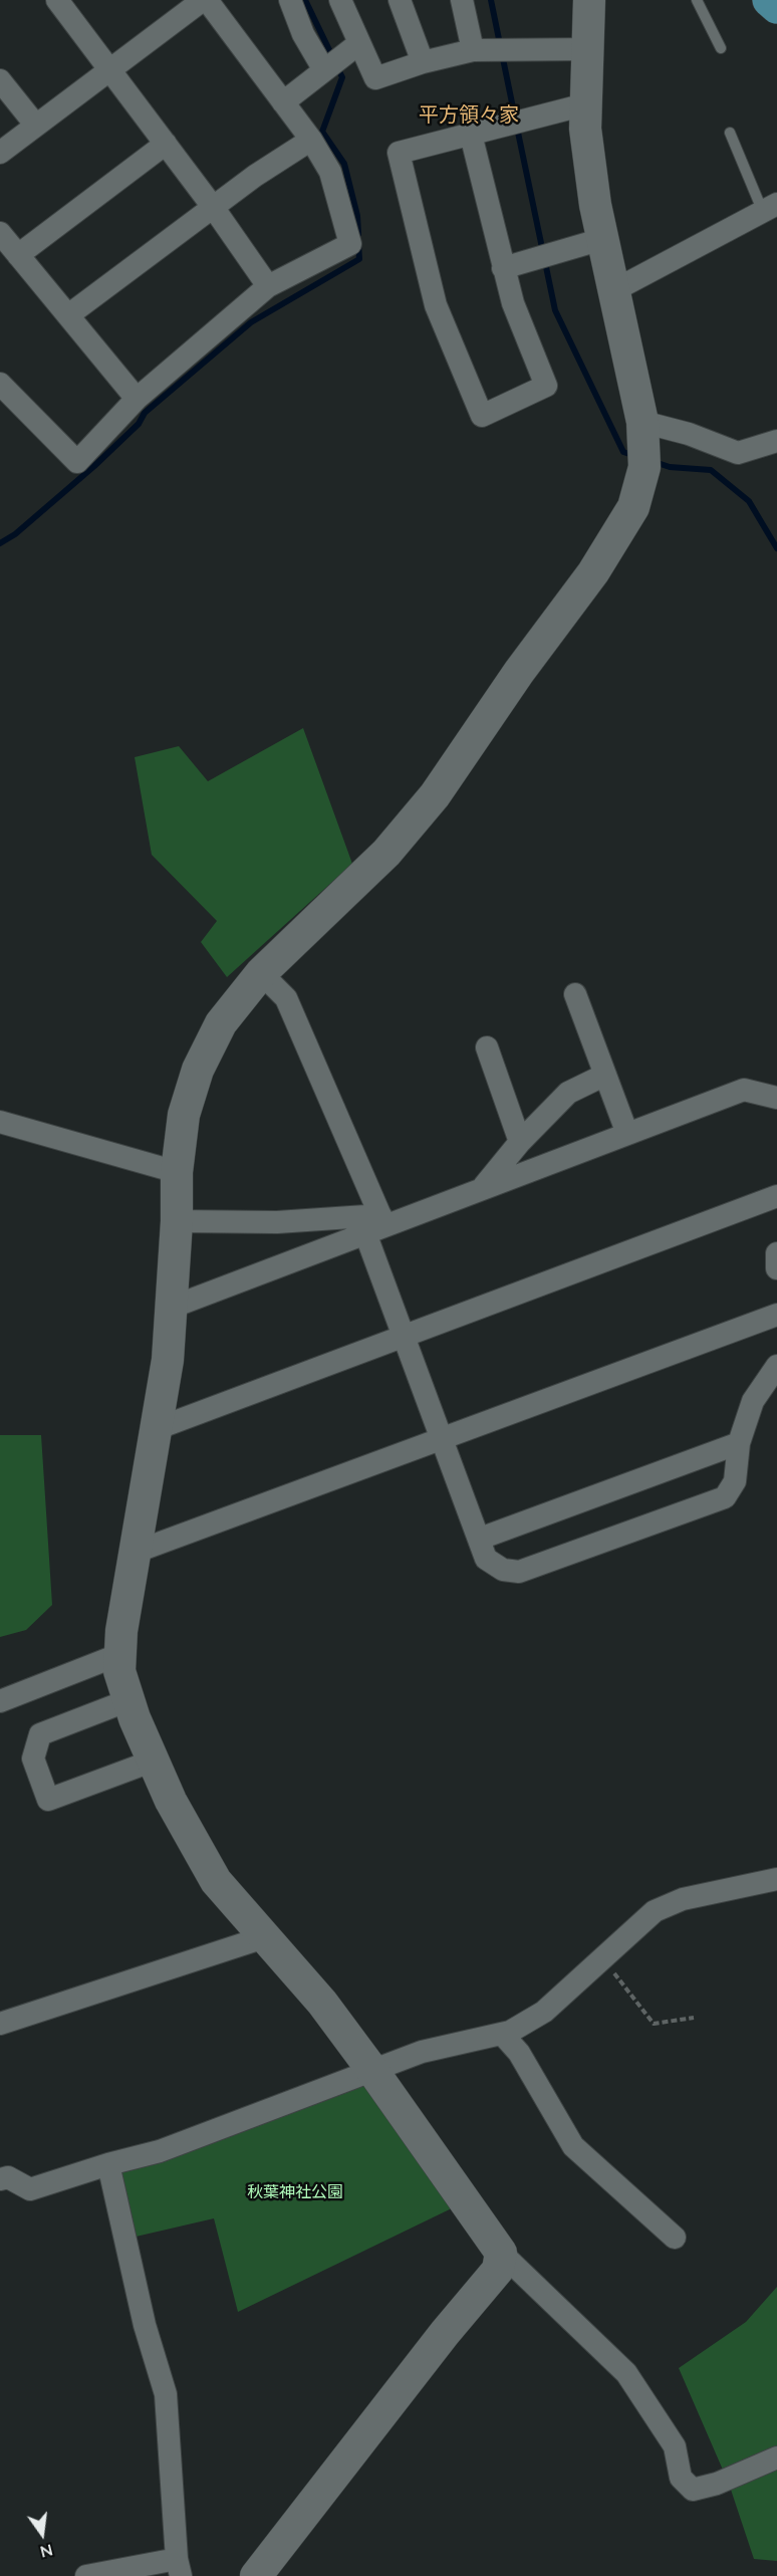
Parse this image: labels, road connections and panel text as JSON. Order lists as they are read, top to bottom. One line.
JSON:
{"districts":["平方領々家"],"parks":["秋葉神社公園"],"north":"bottom"}
